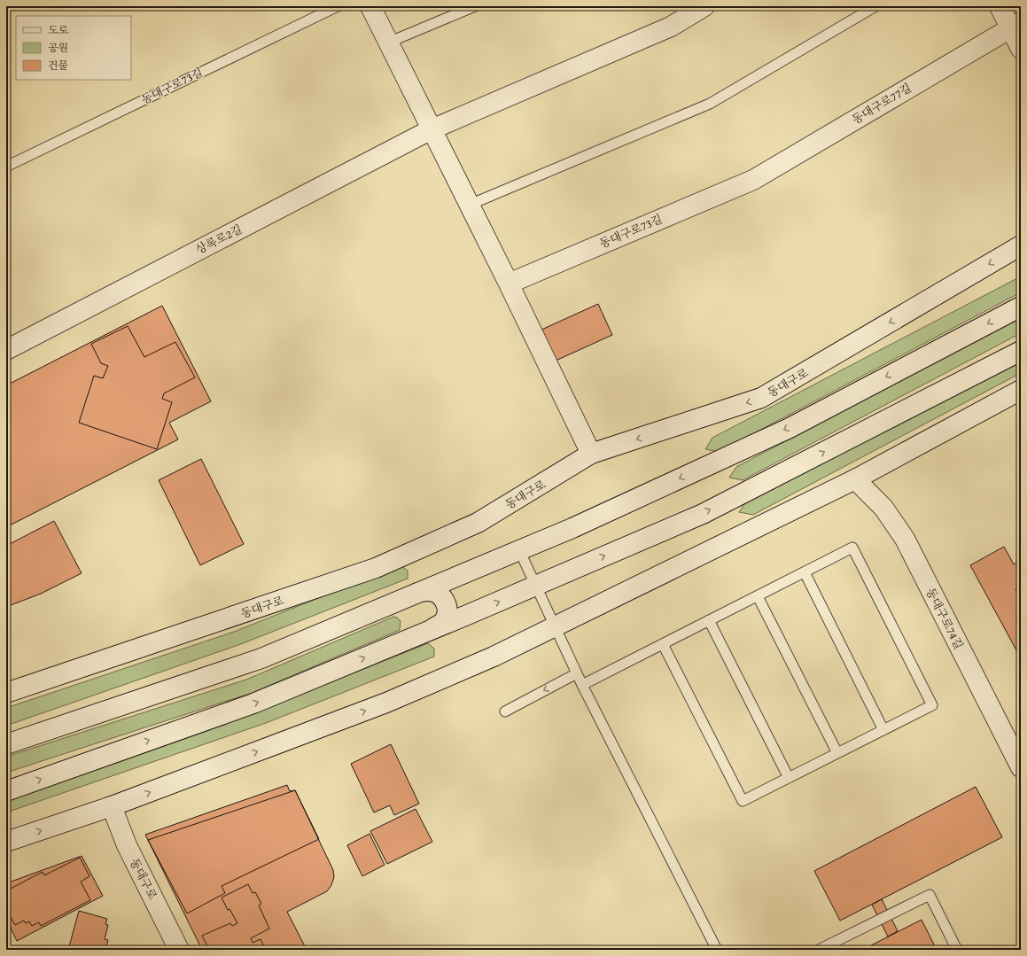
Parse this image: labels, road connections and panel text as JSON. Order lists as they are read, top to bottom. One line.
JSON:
{"streets":{"main road":["동대구로73길","동대구로77길","상록로2길","동대구로","동대구로74길"]},"crossings":[["동대구로73길","동대구로77길"]],"legend":["도로","공원","건물"]}
